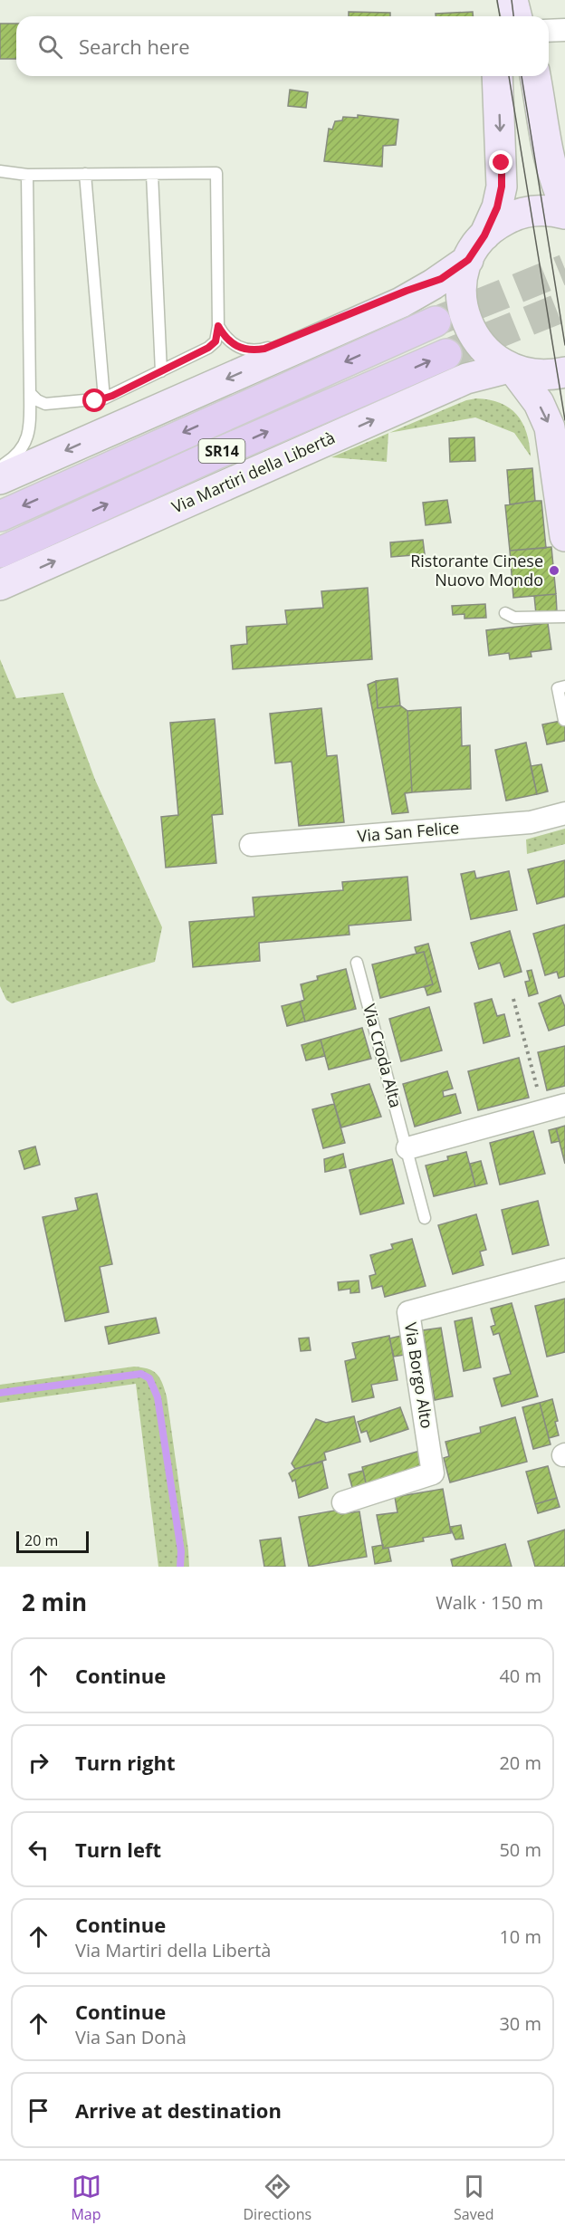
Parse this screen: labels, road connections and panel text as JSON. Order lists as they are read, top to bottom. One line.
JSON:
{"streets":{"main road":["SR14","Via Martiri della Libertà"],"street":["Via San Felice","Via Borgo Alto"],"lane":["Via Croda Alta"]},"places":["Ristorante Cinese Nuovo Mondo"],"scale_bar":"20 m","page":{"search":"Search here","scale":"20 m","heading":["2 min","Walk · 150 m"],"list":[["Continue","40 m"],["Turn right","20 m"],["Turn left","50 m"],["Continue","Via Martiri della Libertà","10 m"],["Continue","Via San Donà","30 m"],"Arrive at destination"],"nav":["Map","Directions","Saved"]}}
